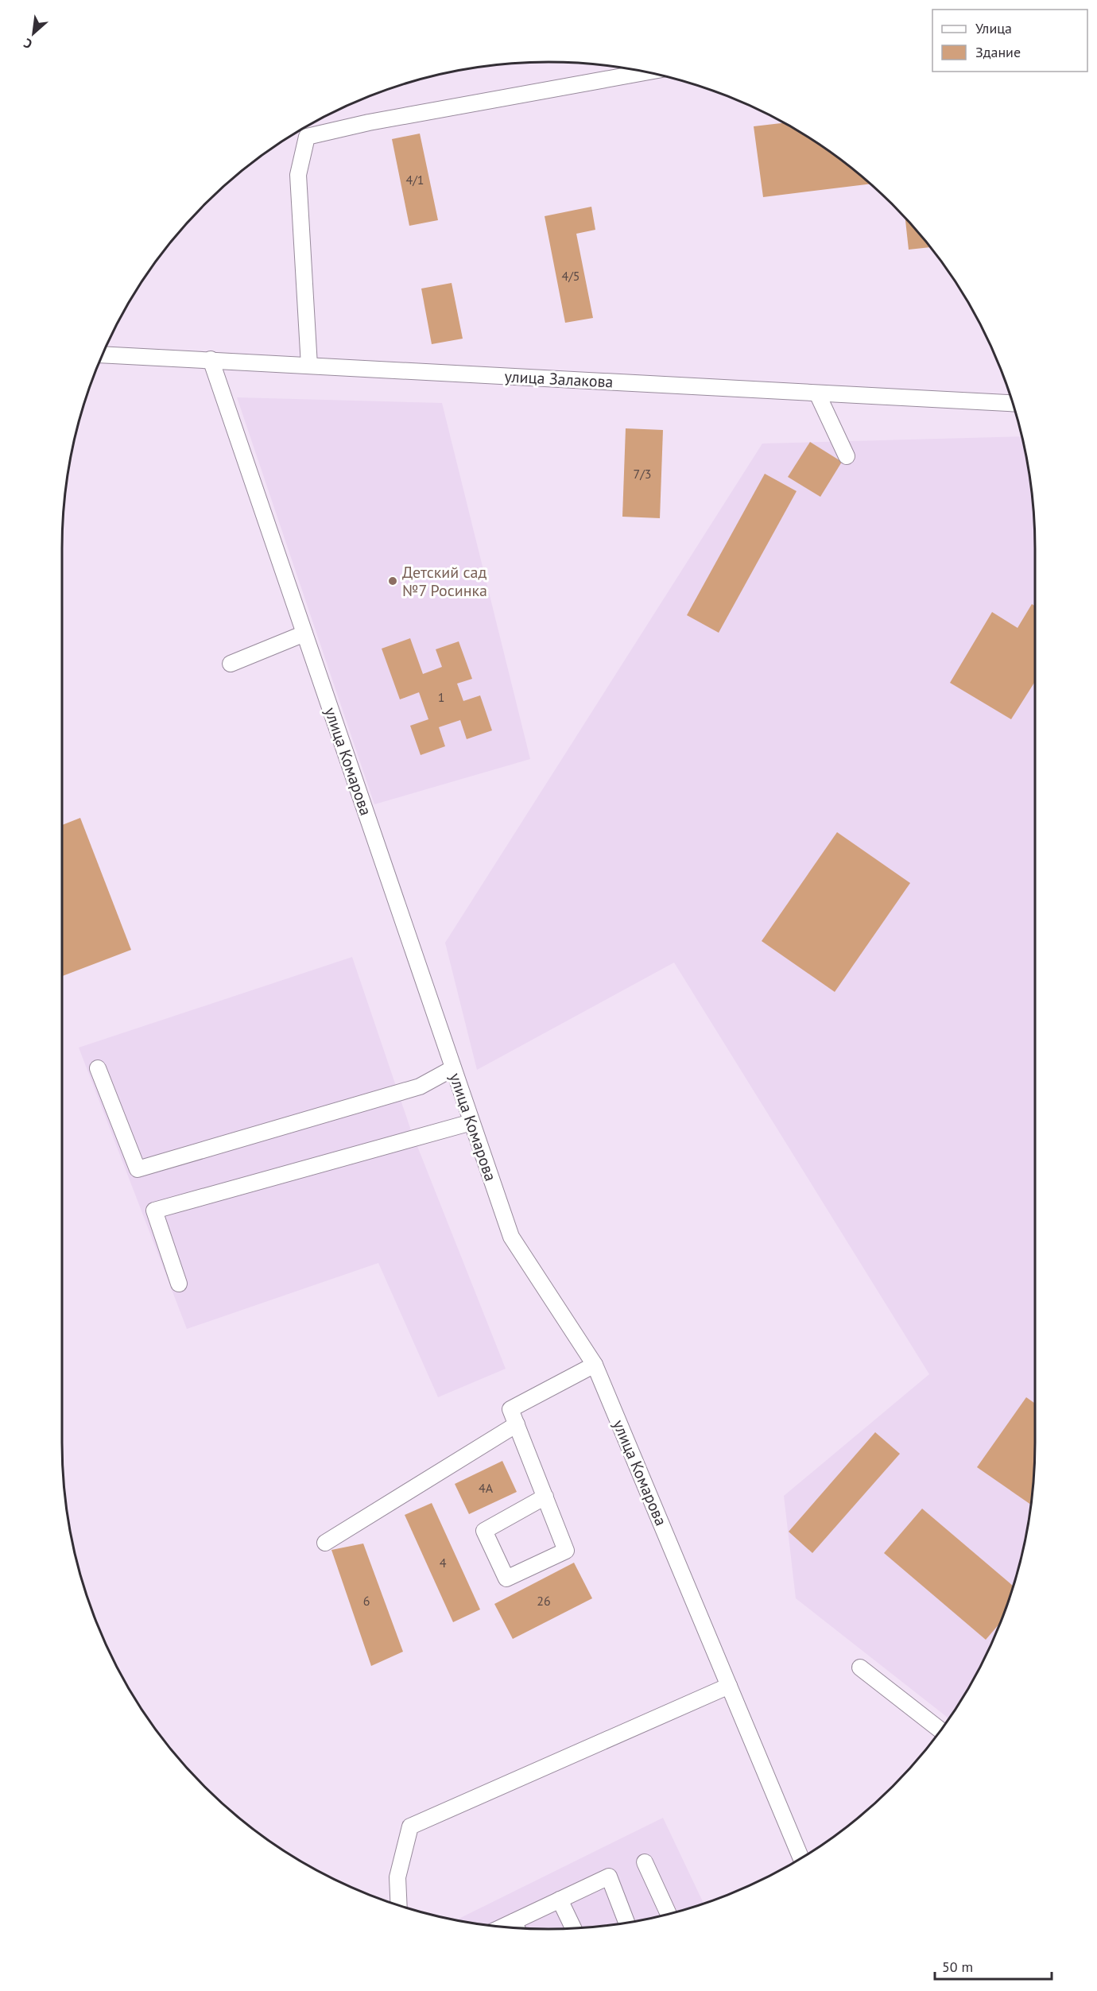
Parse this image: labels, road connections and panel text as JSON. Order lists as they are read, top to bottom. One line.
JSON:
{"streets":{"street":["улица Залакова","улица Комарова"]},"crossings":[["улица Залакова","улица Комарова"]],"places":["Детский сад №7 Росинка"],"house_numbers":["4/1","4/5","7/3","1","4А","4","6","26"],"legend":["Улица","Здание"],"scale_bar":"50 m","north":"bottom left"}
